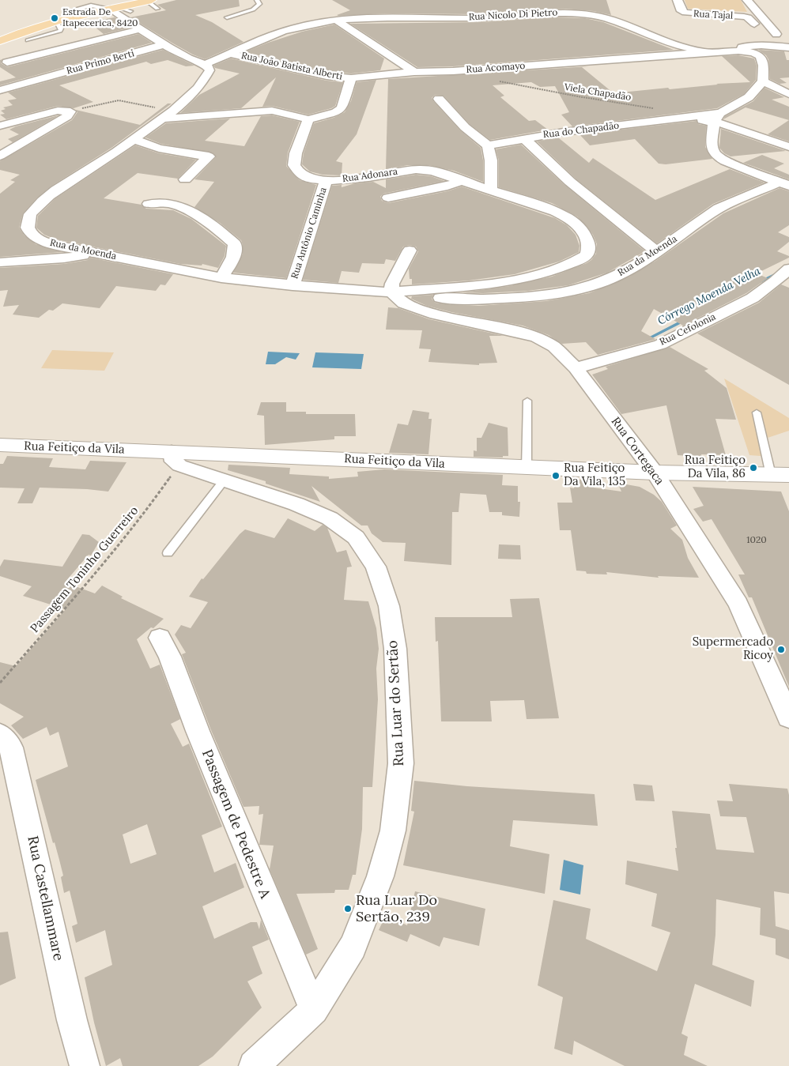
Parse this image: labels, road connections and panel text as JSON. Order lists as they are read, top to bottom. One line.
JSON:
{"streets":{"street":["Rua Nicolo Di Pietro","Rua Tajal","Rua Primo Berti","Rua João Batista Alberti","Rua Acomayo","Rua do Chapadão","Rua Adonara","Rua Antônio Caminha","Rua da Moenda","Rua Cefolonia","Rua Feitiço da Vila","Rua Cortegaca","Rua Luar do Sertão","Passagem de Pedestre A","Rua Castellammare"],"path":["Viela Chapadão","Passagem Toninho Guerreiro"]},"crossings":[["Rua Nicolo Di Pietro","Rua João Batista Alberti"],["Rua Nicolo Di Pietro","Rua Acomayo"],["Rua Nicolo Di Pietro","Rua da Moenda"],["Rua João Batista Alberti","Rua Acomayo"],["Rua Adonara","Rua Antônio Caminha"],["Rua Adonara","Rua da Moenda"],["Rua Antônio Caminha","Rua da Moenda"],["Rua da Moenda","Rua Cortegaca"],["Rua Cefolonia","Rua Cortegaca"],["Rua Feitiço da Vila","Rua Cortegaca"],["Rua Feitiço da Vila","Passagem Toninho Guerreiro"],["Rua Feitiço da Vila","Rua Luar do Sertão"],["Passagem Toninho Guerreiro","Rua Luar do Sertão"],["Rua Luar do Sertão","Passagem de Pedestre A"]],"water":["Córrego Moenda Velha"],"places":["Estrada De Itapecerica, 8420","Rua Feitiço Da Vila, 86","Rua Feitiço Da Vila, 135","Supermercado Ricoy","Rua Luar Do Sertão, 239"],"house_numbers":["1020"]}
